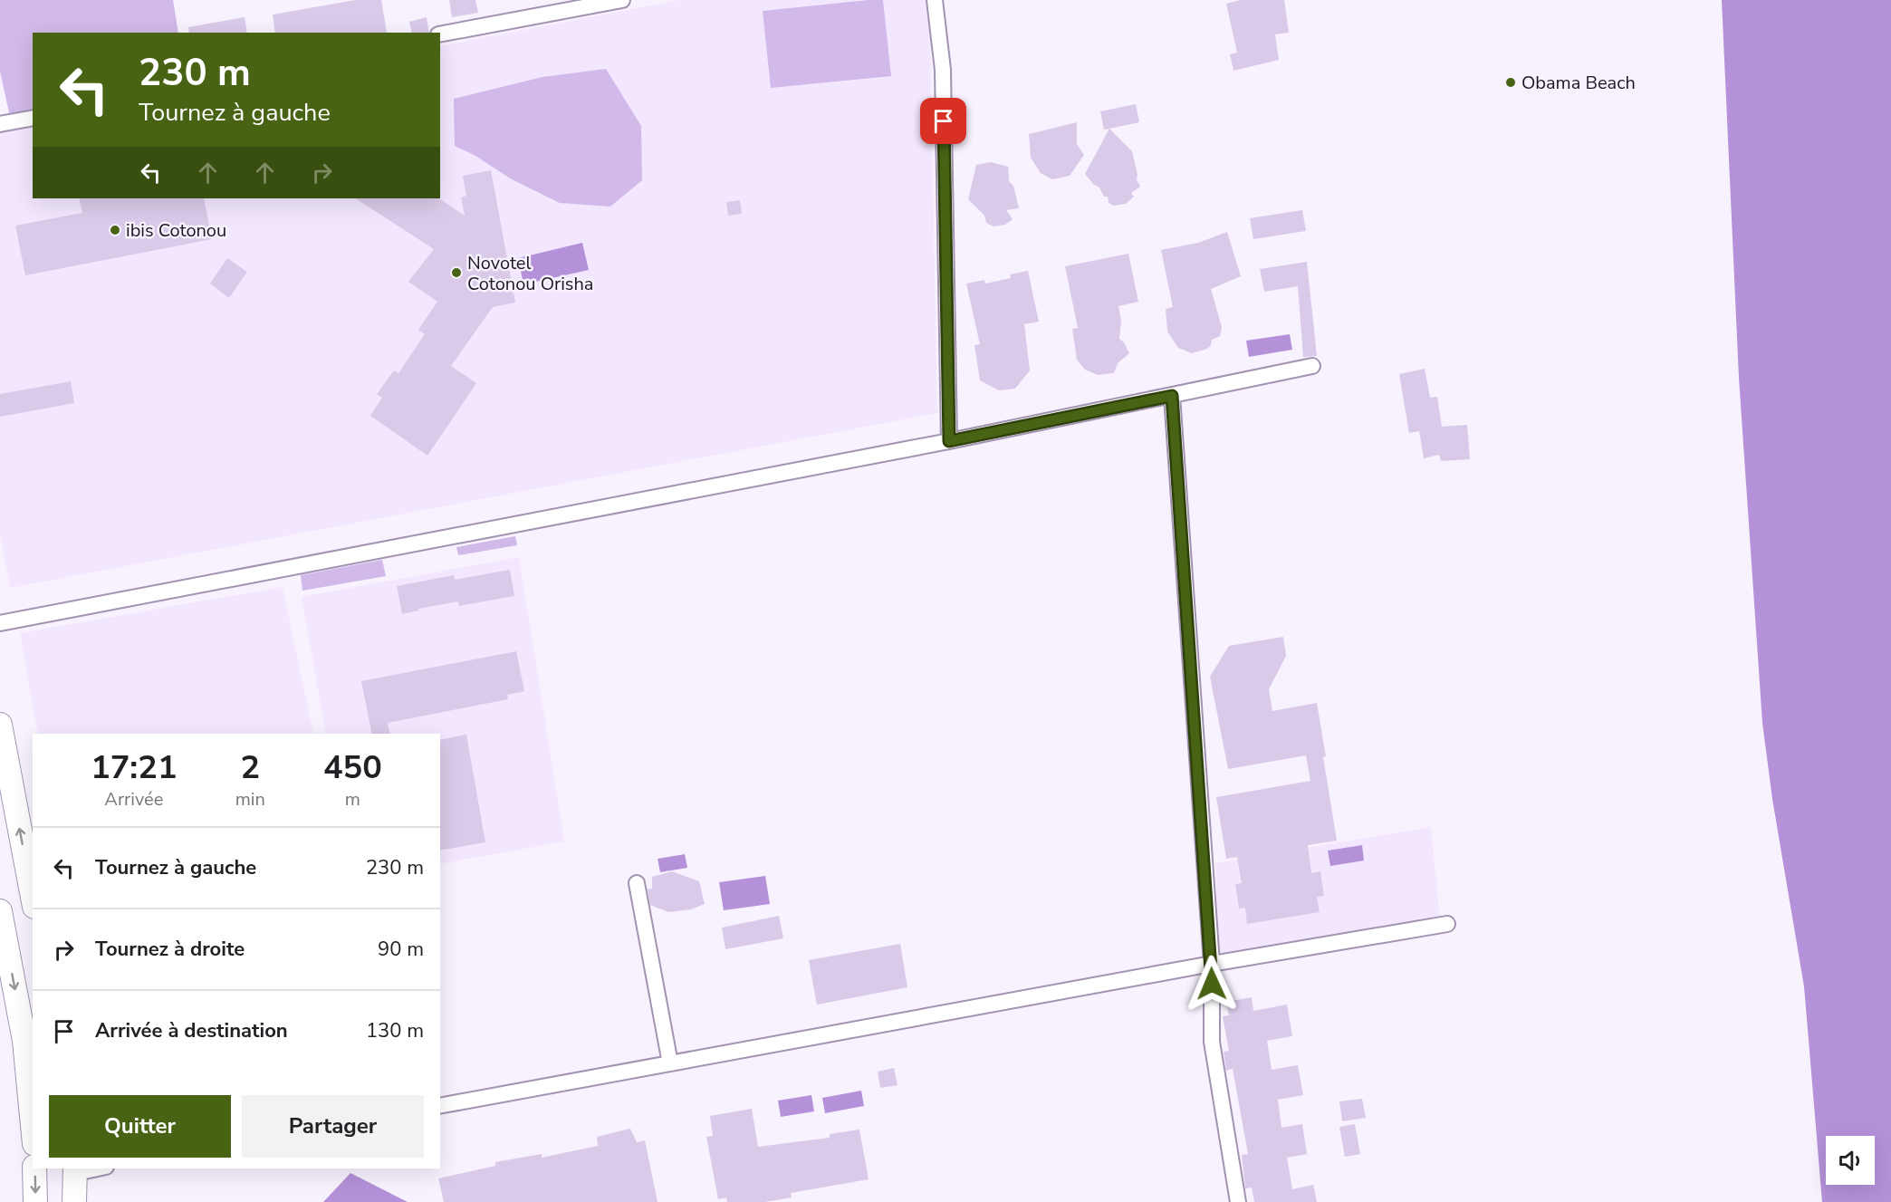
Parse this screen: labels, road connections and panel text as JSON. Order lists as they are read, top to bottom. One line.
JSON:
{"places":["Obama Beach","ibis Cotonou","Novotel Cotonou Orisha"],"page":{"turn":["230 m","Tournez à gauche"],"eta":["17:21","Arrivée","2","min","450","m"],"list":[{"name":"Tournez à gauche","value":"230 m"},{"name":"Tournez à droite","value":"90 m"},{"name":"Arrivée à destination","value":"130 m"}],"buttons":["Quitter","Partager"]}}
